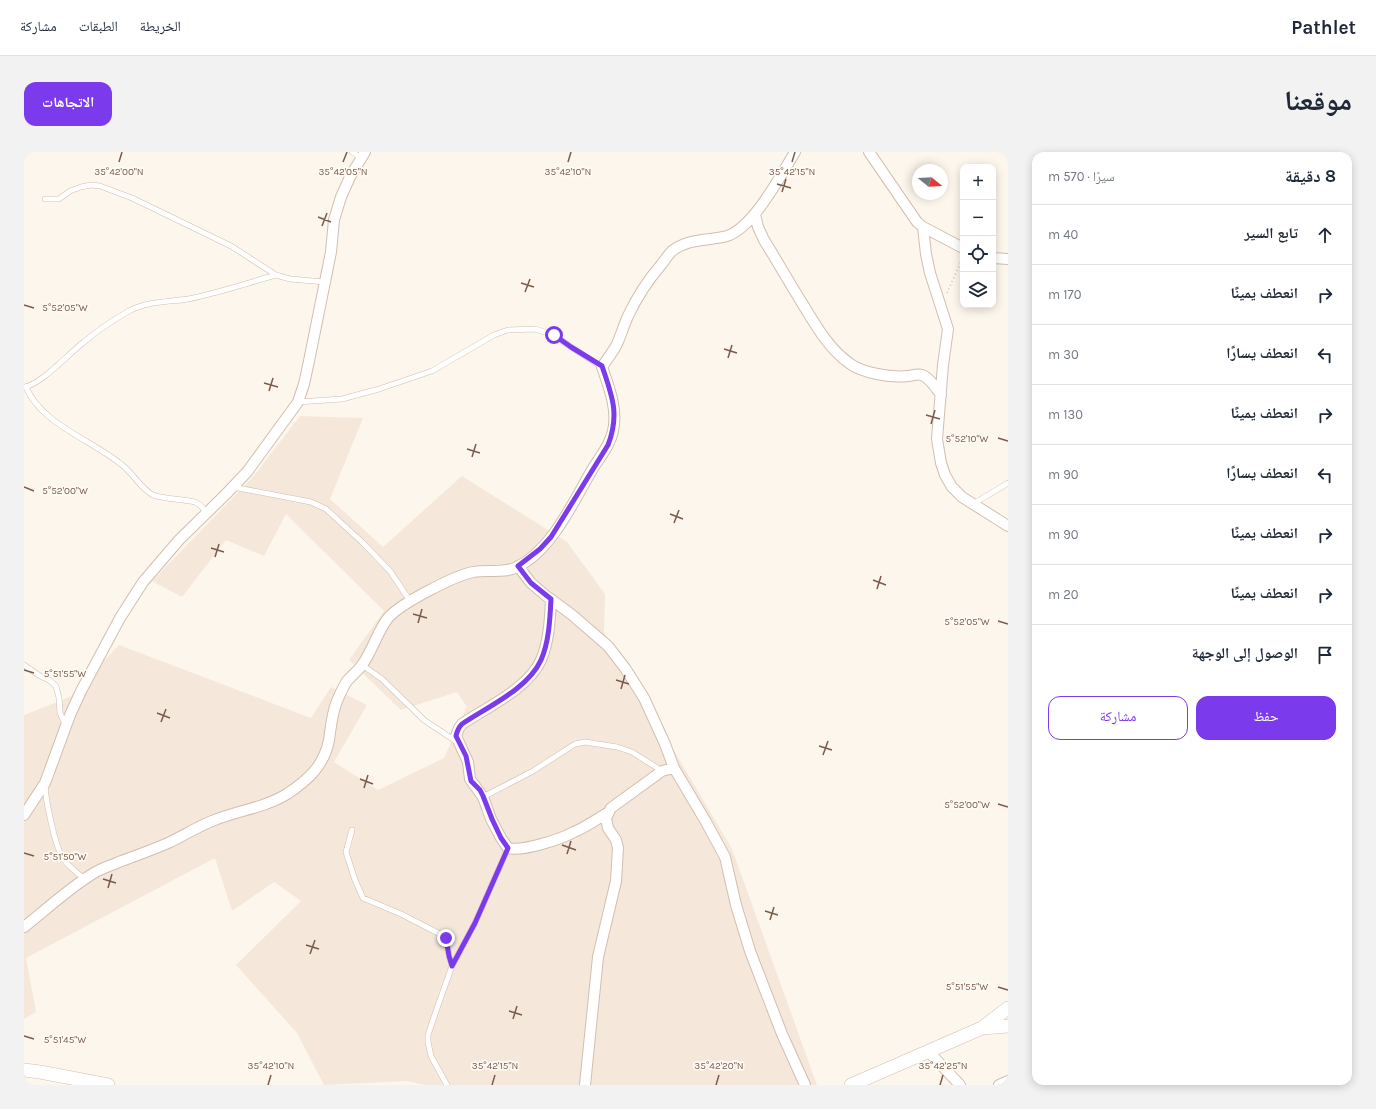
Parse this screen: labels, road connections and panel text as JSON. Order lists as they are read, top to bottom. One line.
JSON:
{"north":"right","page":{"header":"Pathlet","nav":["الخريطة","الطبقات","مشاركة"],"title":"موقعنا","buttons":["الاتجاهات",["حفظ","مشاركة"]],"heading":["8 دقيقة","سيرًا · 570 m"],"map_buttons":["+","−"],"list":[["تابع السير","40 m"],["انعطف يمينًا","170 m"],["انعطف يسارًا","30 m"],["انعطف يمينًا","130 m"],["انعطف يسارًا","90 m"],["انعطف يمينًا","90 m"],["انعطف يمينًا","20 m"],"الوصول إلى الوجهة"]},"coordinates":["35°42'00\"N","35°42'05\"N","35°42'10\"N","35°42'15\"N","5°52'05\"W","5°52'10\"W","5°52'00\"W","5°51'55\"W","5°51'50\"W","5°51'45\"W","35°42'20\"N","35°42'25\"N"]}
